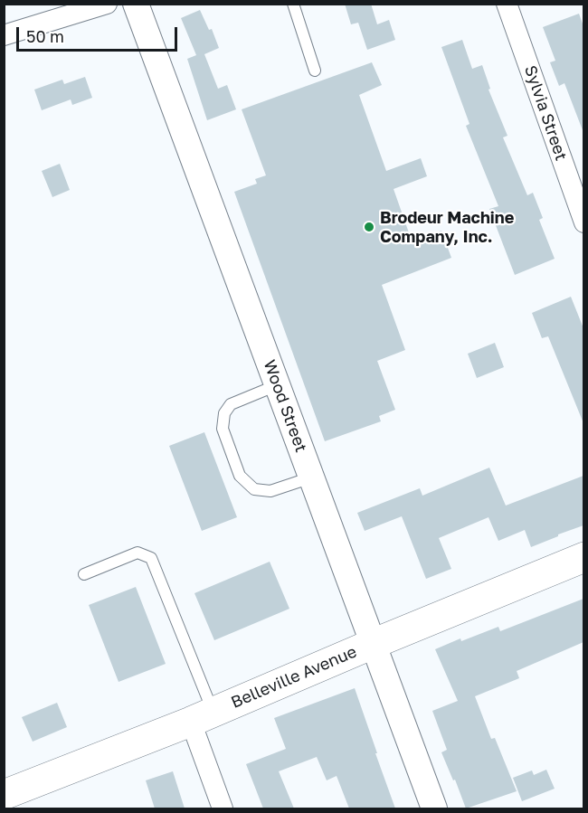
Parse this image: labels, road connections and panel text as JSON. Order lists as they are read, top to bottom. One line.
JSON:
{"streets":{"main road":["Belleville Avenue"],"street":["Sylvia Street","Wood Street"]},"crossings":[["Wood Street","Belleville Avenue"]],"places":["Brodeur Machine Company, Inc."],"scale_bar":"50 m"}
